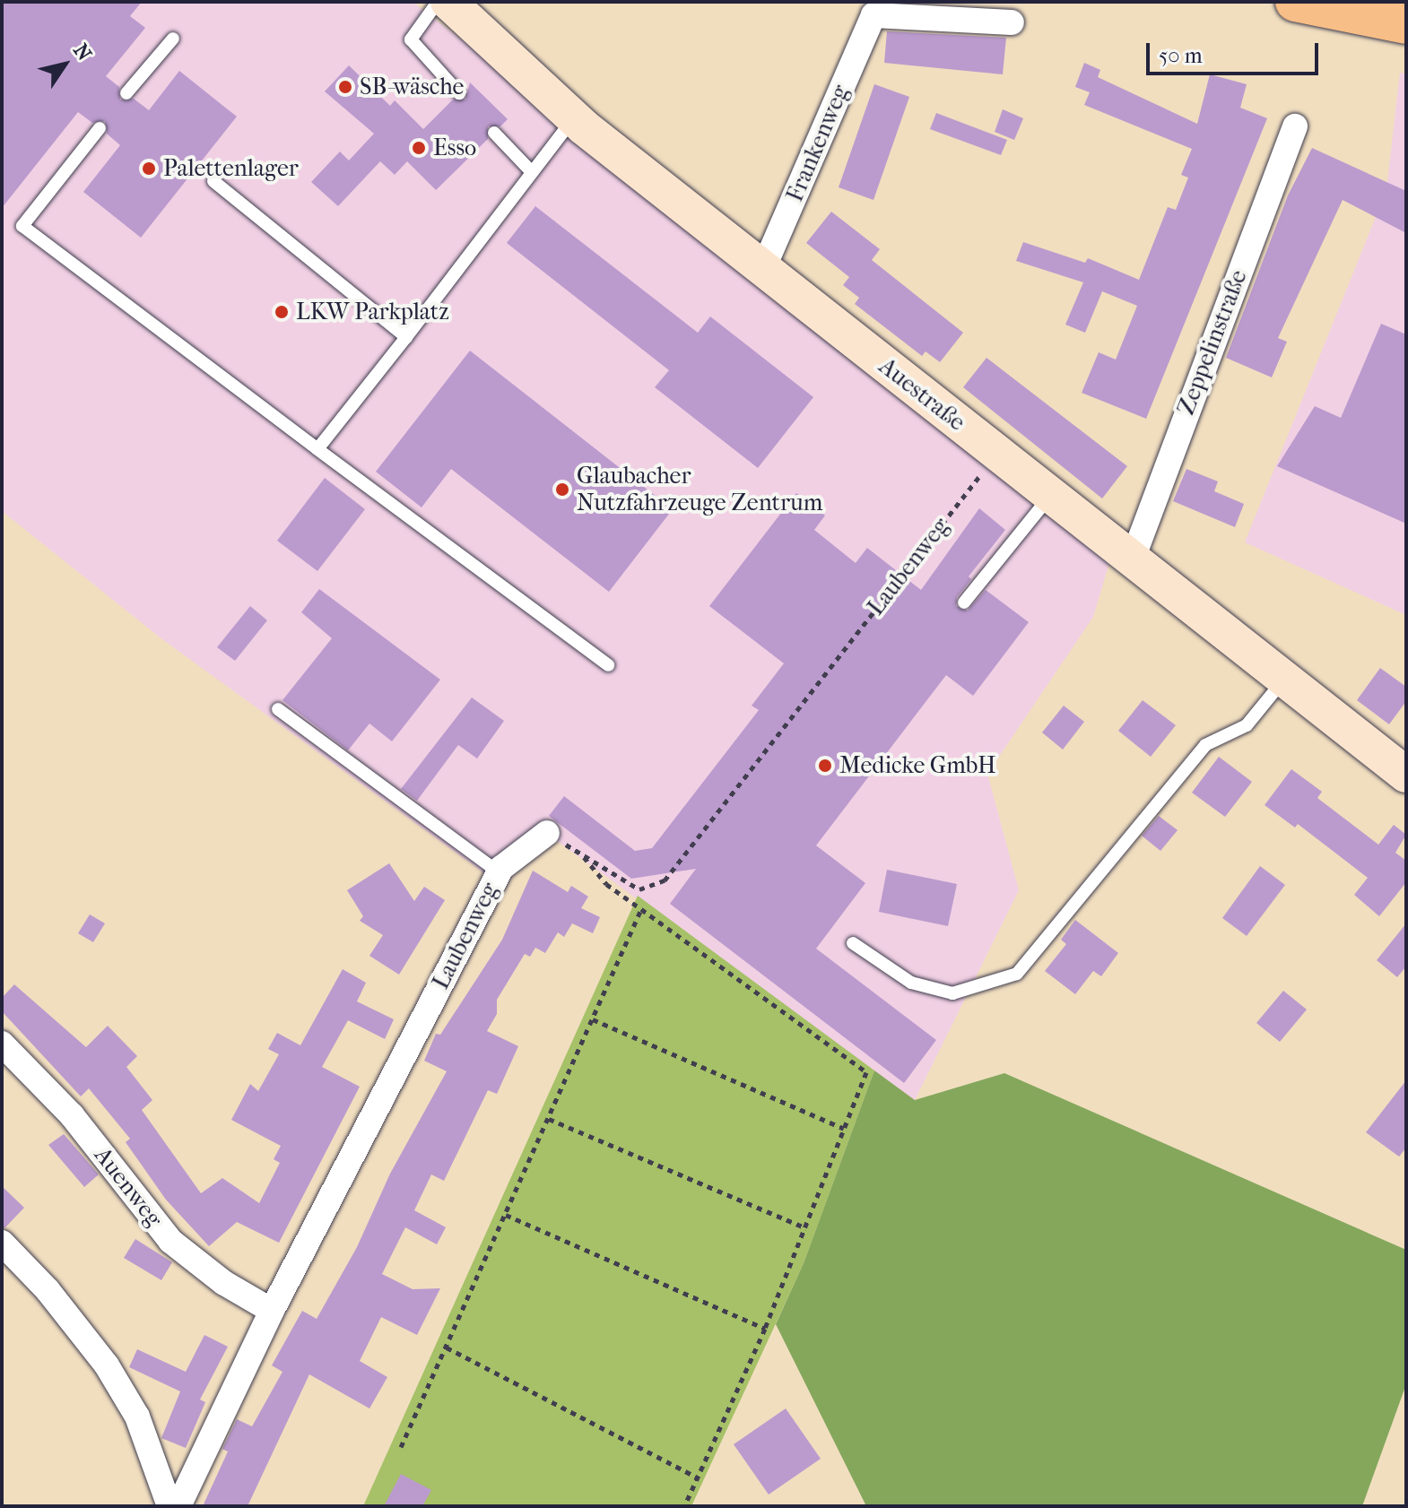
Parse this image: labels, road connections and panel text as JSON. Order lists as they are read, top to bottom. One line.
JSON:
{"streets":{"street":["Frankenweg","Zeppelinstraße","Auestraße","Laubenweg","Auenweg"]},"crossings":[["Frankenweg","Auestraße"],["Zeppelinstraße","Auestraße"],["Auestraße","Laubenweg"],["Laubenweg","Auenweg"]],"places":["SB-wäsche","Esso","Palettenlager","LKW Parkplatz","Glaubacher Nutzfahrzeuge Zentrum","Medicke GmbH"],"scale_bar":"50 m","north":"top right"}
